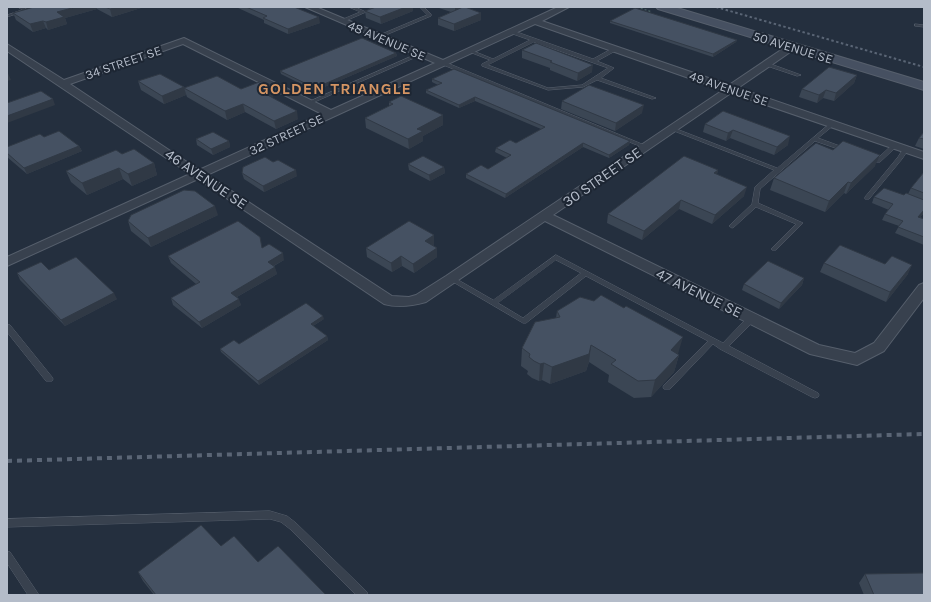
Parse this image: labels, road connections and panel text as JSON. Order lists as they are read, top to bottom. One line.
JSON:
{"streets":{"street":["48 AVENUE SE","50 AVENUE SE","34 STREET SE","49 AVENUE SE","32 STREET SE","30 STREET SE","46 AVENUE SE","47 AVENUE SE"]},"crossings":[["48 AVENUE SE","32 STREET SE"],["50 AVENUE SE","30 STREET SE"],["34 STREET SE","46 AVENUE SE"],["49 AVENUE SE","32 STREET SE"],["49 AVENUE SE","30 STREET SE"],["32 STREET SE","46 AVENUE SE"],["30 STREET SE","46 AVENUE SE"],["30 STREET SE","47 AVENUE SE"]],"districts":["GOLDEN TRIANGLE"]}
